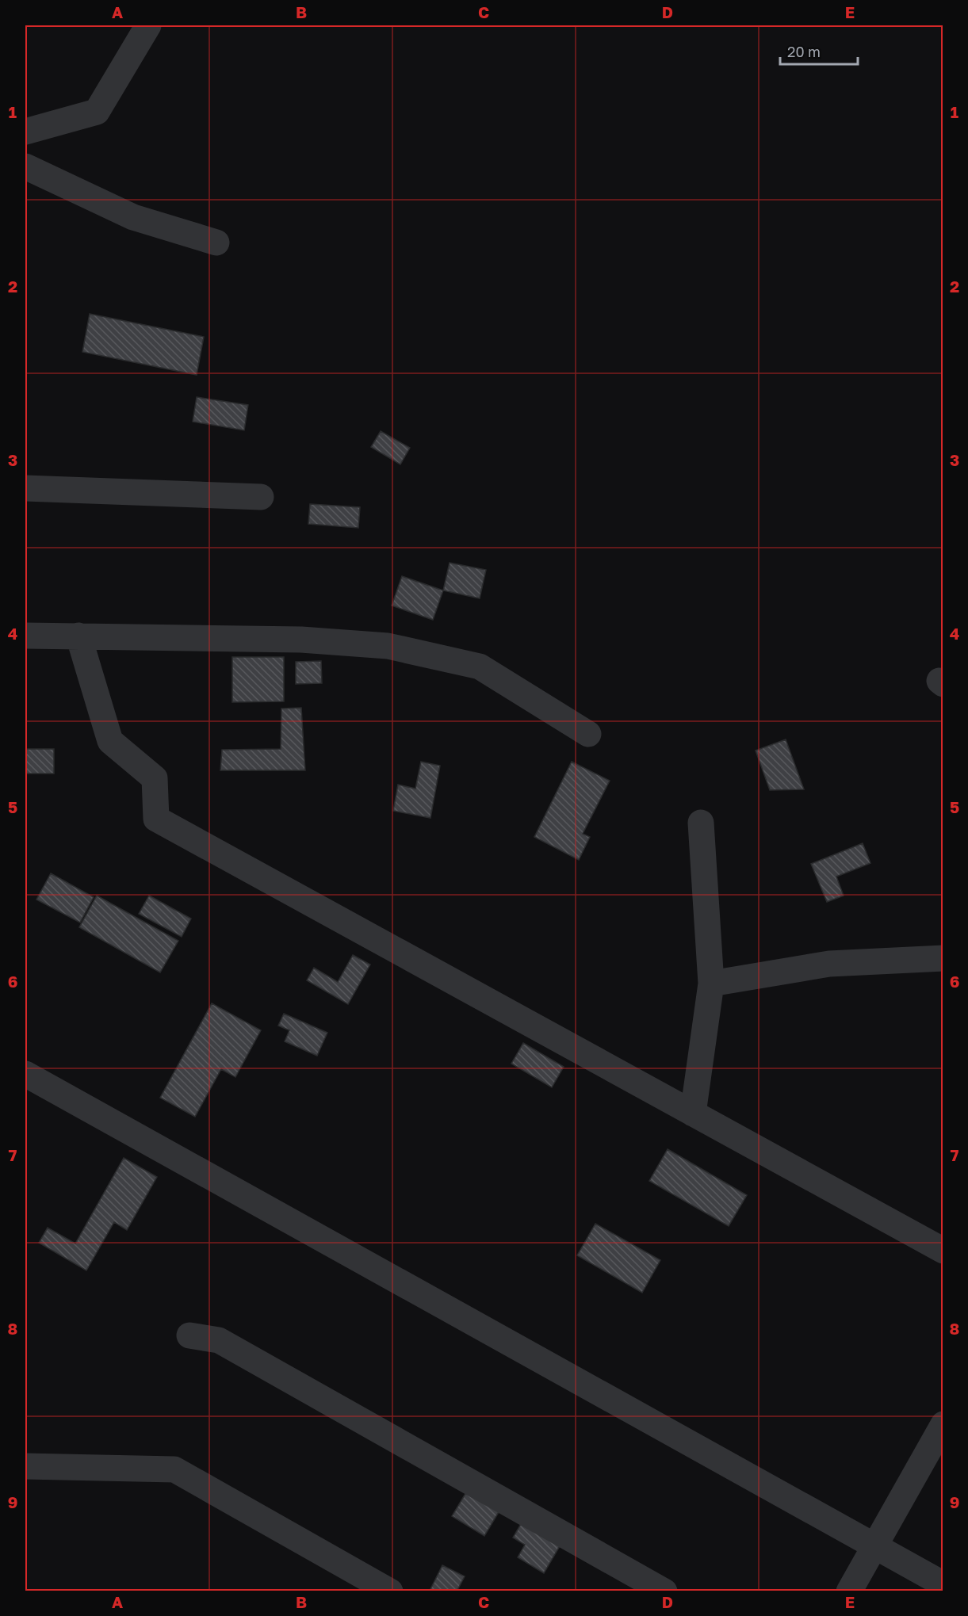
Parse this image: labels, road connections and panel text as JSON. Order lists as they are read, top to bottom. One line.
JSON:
{"scale_bar":"20 m","grid":{"columns":["A","B","C","D","E"],"rows":["1","2","3","4","5","6","7","8","9"]}}
